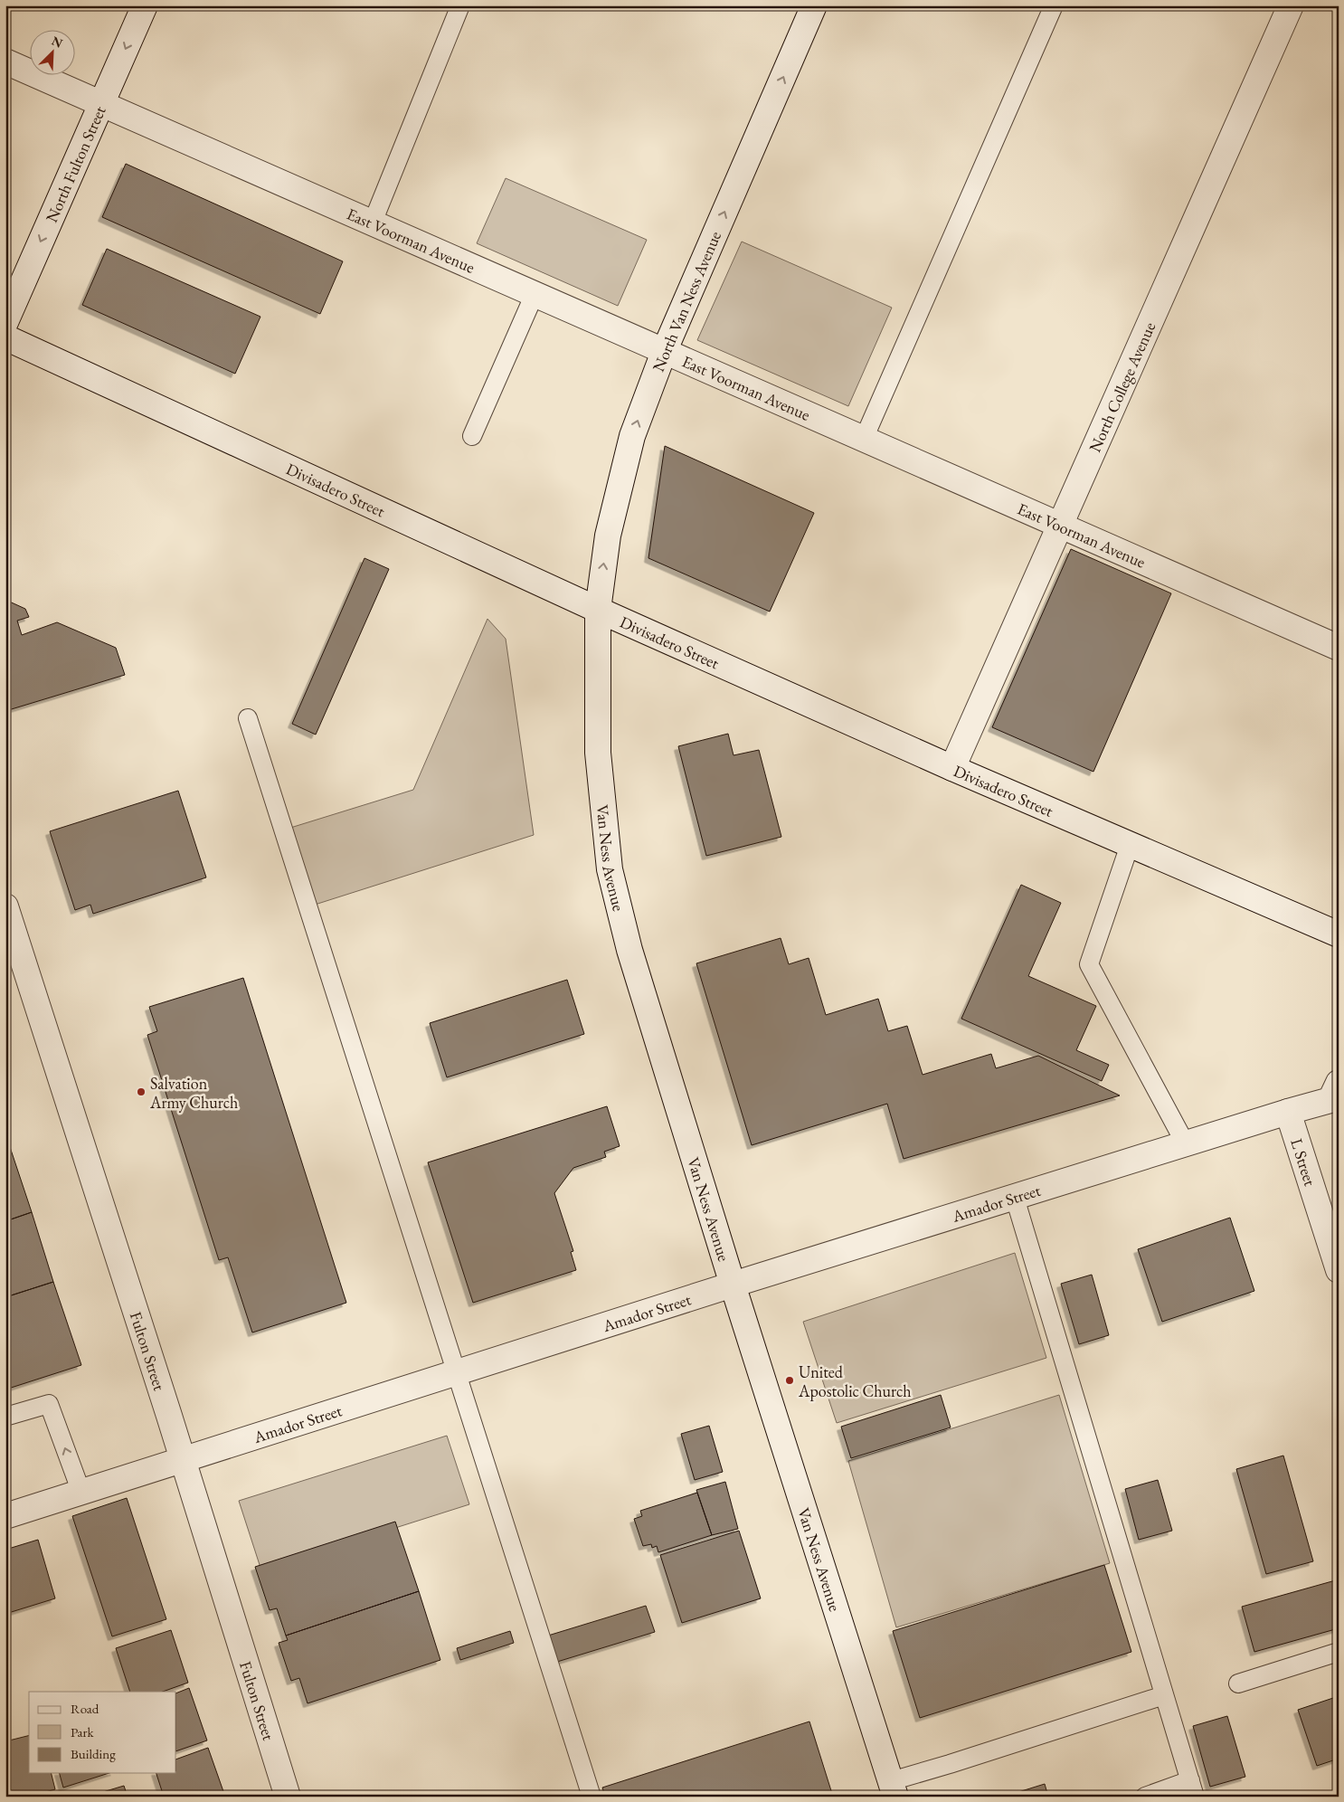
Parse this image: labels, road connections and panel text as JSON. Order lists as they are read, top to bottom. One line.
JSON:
{"streets":{"street":["North Fulton Street","East Voorman Avenue","North Van Ness Avenue","North College Avenue","Divisadero Street","Van Ness Avenue","L Street","Amador Street","Fulton Street"]},"crossings":[["North Fulton Street","East Voorman Avenue"],["East Voorman Avenue","North Van Ness Avenue"],["East Voorman Avenue","North College Avenue"],["North Van Ness Avenue","Divisadero Street"],["North Van Ness Avenue","Van Ness Avenue"],["North College Avenue","Divisadero Street"],["Divisadero Street","Van Ness Avenue"],["Van Ness Avenue","Amador Street"],["L Street","Amador Street"],["Amador Street","Fulton Street"]],"one_way":["North Fulton Street","North Van Ness Avenue"],"places":["Salvation Army Church","United Apostolic Church"],"legend":["Road","Park","Building"],"north":"top right"}
